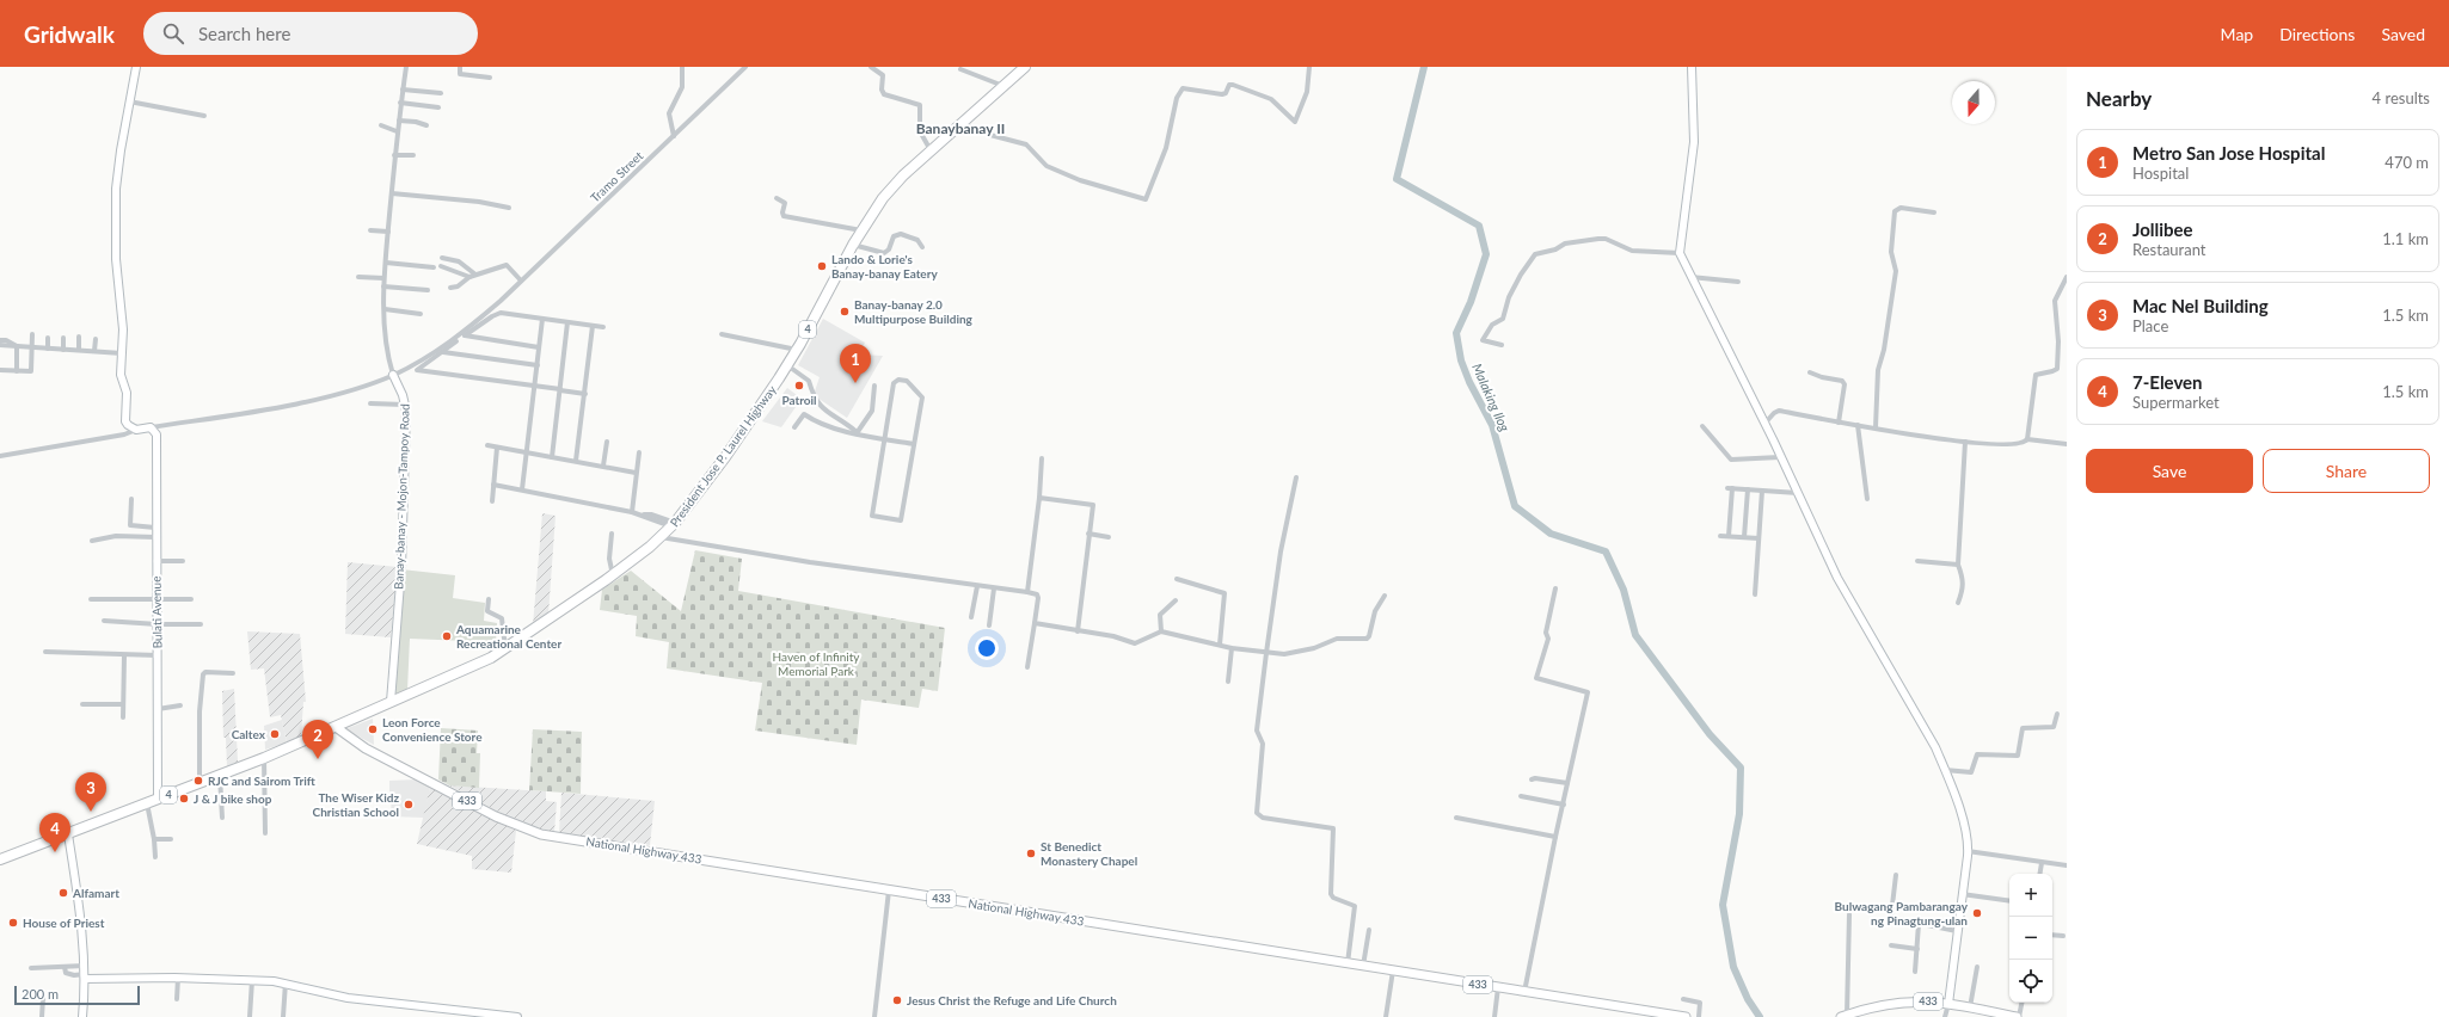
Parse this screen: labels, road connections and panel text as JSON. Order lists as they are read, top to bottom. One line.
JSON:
{"streets":{"highway":["4","President Jose P. Laurel Highway"],"main road":["433","National Highway 433"],"street":["Tramo Street","Banay-banay - Mojon-Tampoy Road","Bulati Avenue"]},"crossings":[["Tramo Street","Banay-banay - Mojon-Tampoy Road"],["Tramo Street","Bulati Avenue"],["President Jose P. Laurel Highway","Banay-banay - Mojon-Tampoy Road"],["President Jose P. Laurel Highway","Bulati Avenue"],["President Jose P. Laurel Highway","National Highway 433"]],"districts":["Banaybanay II"],"water":["Malaking Ilog"],"parks":["Haven of Infinity Memorial Park"],"places":["Lando & Lorie's Banay-banay Eatery","Banay-banay 2.0 Multipurpose Building","Patroil","Aquamarine Recreational Center","Leon Force Convenience Store","Caltex","RJC and Sairom Trift","J & J bike shop","The Wiser Kidz Christian School","St Benedict Monastery Chapel","Alfamart","Bulwagang Pambarangay ng Pinagtung-ulan","House of Priest","Jesus Christ the Refuge and Life Church"],"scale_bar":"200 m","north":"bottom","page":{"header":"Gridwalk","search":"Search here","nav":["Map","Directions","Saved"],"heading":["Nearby","4 results"],"list":[{"mark":"1","name":"Metro San Jose Hospital","note":"Hospital","value":"470 m"},{"mark":"2","name":"Jollibee","note":"Restaurant","value":"1.1 km"},{"mark":"3","name":"Mac Nel Building","note":"Place","value":"1.5 km"},{"mark":"4","name":"7-Eleven","note":"Supermarket","value":"1.5 km"}],"pins":["1","2","3","4"],"buttons":["Save","Share"],"map_buttons":["+","−"],"scale":"200 m"}}
